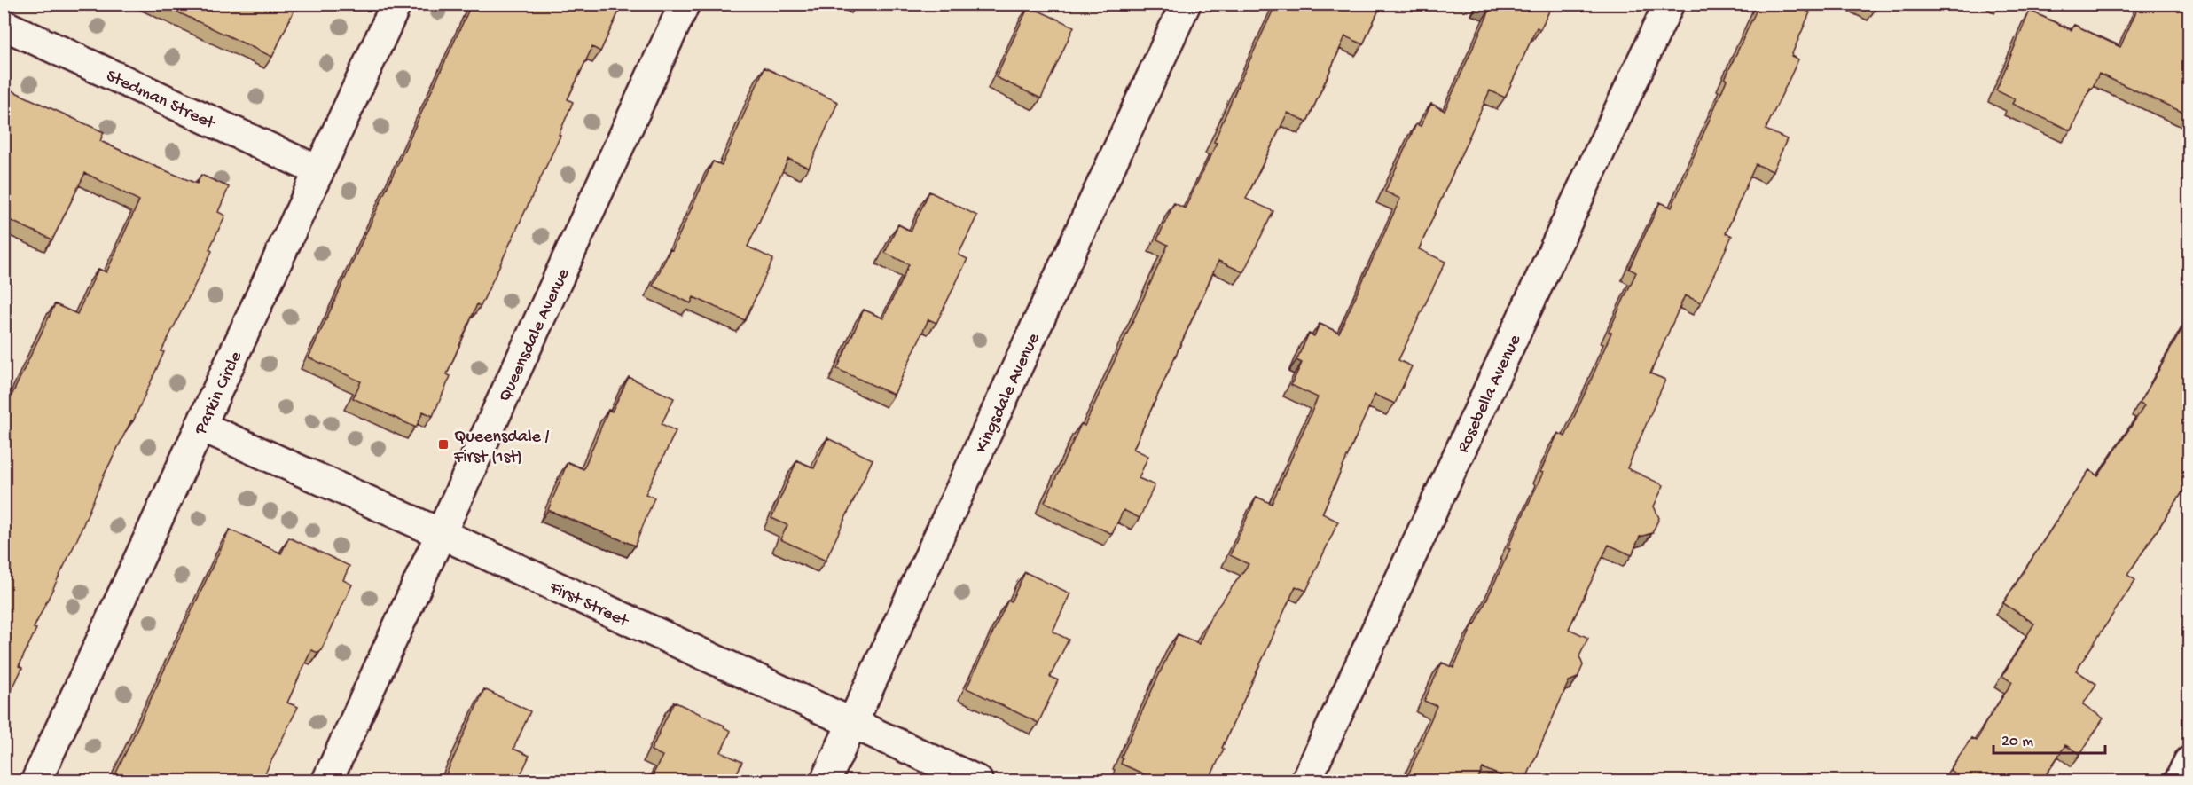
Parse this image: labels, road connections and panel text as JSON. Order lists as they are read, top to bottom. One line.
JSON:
{"streets":{"street":["Stedman Street","Queensdale Avenue","Parkin Circle","Kingsdale Avenue","Rosebella Avenue","First Street"]},"crossings":[["Stedman Street","Parkin Circle"],["Queensdale Avenue","First Street"],["Parkin Circle","First Street"],["Kingsdale Avenue","First Street"]],"places":{"transit":["Queensdale / First (1st)"]},"scale_bar":"20 m"}
